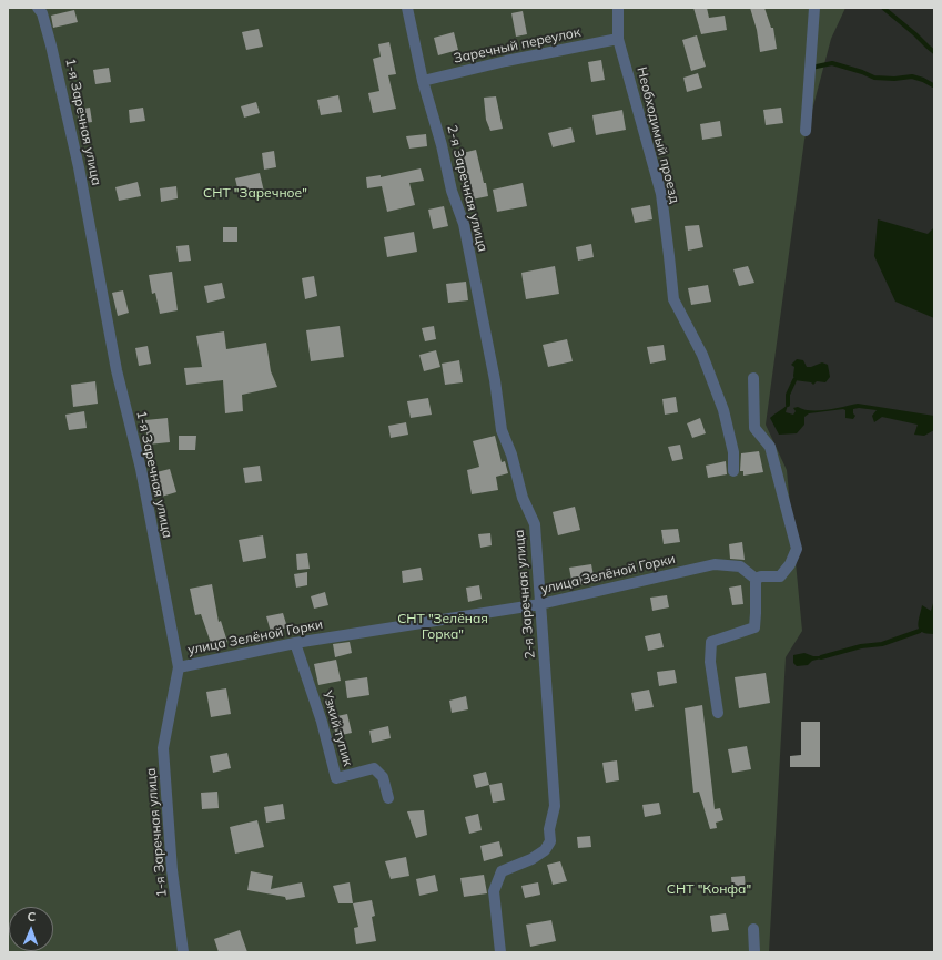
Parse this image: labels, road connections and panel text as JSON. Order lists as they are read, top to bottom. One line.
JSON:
{"streets":{"street":["Заречный переулок","1-я Заречная улица","Необходимый проезд","2-я Заречная улица","улица Зелёной Горки","Узкий тупик"]},"crossings":[["Заречный переулок","Необходимый проезд"],["Заречный переулок","2-я Заречная улица"],["1-я Заречная улица","улица Зелёной Горки"],["2-я Заречная улица","улица Зелёной Горки"],["улица Зелёной Горки","Узкий тупик"]],"parks":["СНТ \"Заречное\"","СНТ \"Зелёная Горка\"","СНТ \"Конфа\""],"north":"top"}
